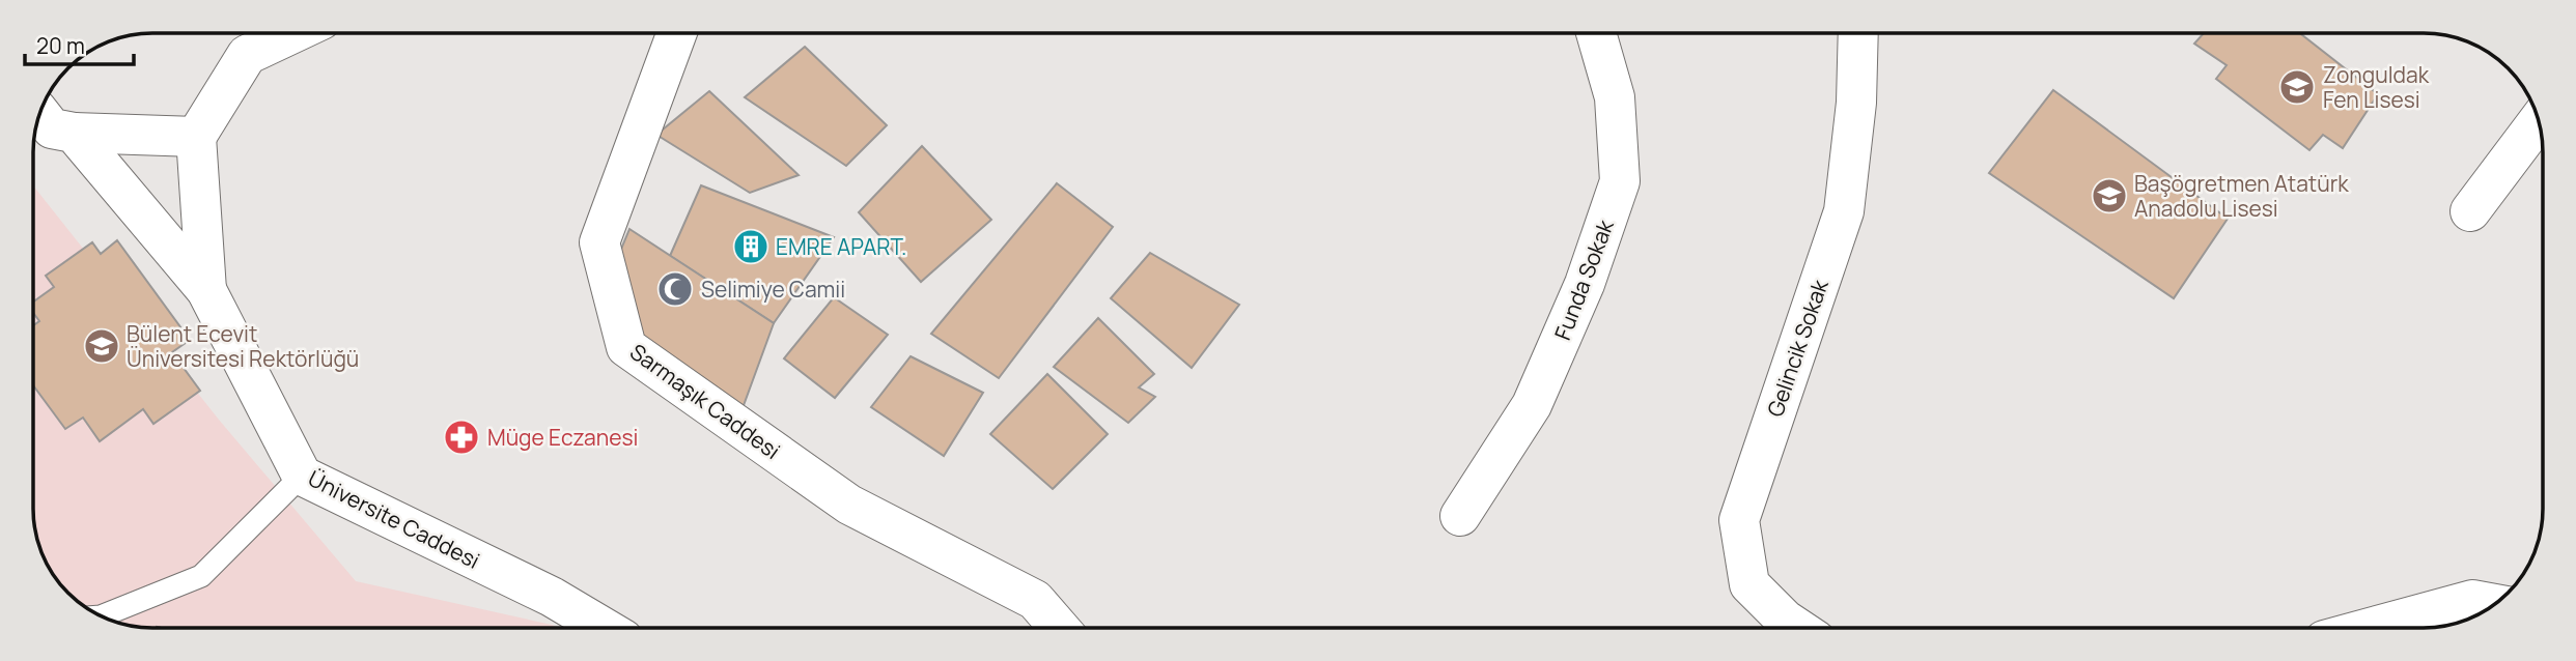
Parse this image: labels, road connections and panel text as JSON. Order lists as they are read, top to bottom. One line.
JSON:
{"streets":{"street":["Funda Sokak","Gelincik Sokak","Sarmaşık Caddesi","Üniversite Caddesi"]},"places":{"school or university":["Zonguldak Fen Lisesi","Başögretmen Atatürk Anadolu Lisesi","Bülent Ecevit Üniversitesi Rektörlüğü"],"building":["EMRE APART."],"mosque":["Selimiye Camii"],"pharmacy":["Müge Eczanesi"]},"scale_bar":"20 m"}
